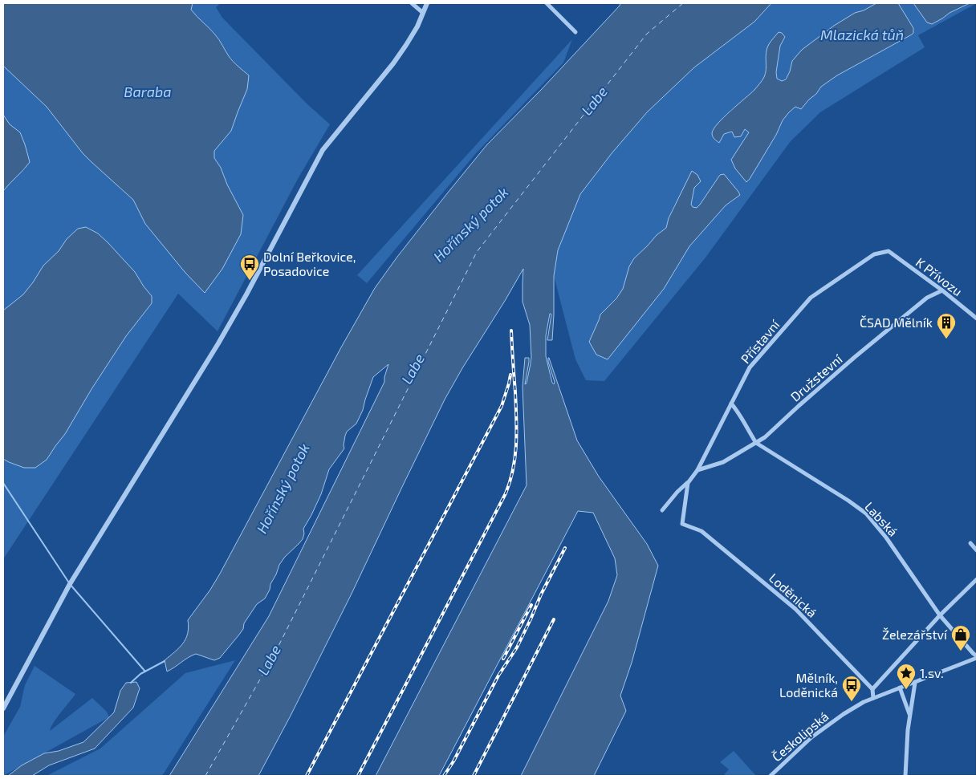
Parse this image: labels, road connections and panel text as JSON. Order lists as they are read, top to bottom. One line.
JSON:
{"streets":{"street":["K Přívozu","Přístavní","Družstevní","Labská","Loděnická","Českolipská"]},"crossings":[["K Přívozu","Přístavní"],["K Přívozu","Družstevní"],["Přístavní","Družstevní"],["Přístavní","Labská"],["Přístavní","Loděnická"],["Družstevní","Labská"],["Labská","Českolipská"]],"water":["Mlazická tůň","Baraba","Labe","Hořínský potok"],"places":{"bus stop":["Dolní Beřkovice, Posadovice","Mělník, Loděnická"],"building":["ČSAD Mělník"],"shop":["Železářství"],"place":["1.sv."]}}
